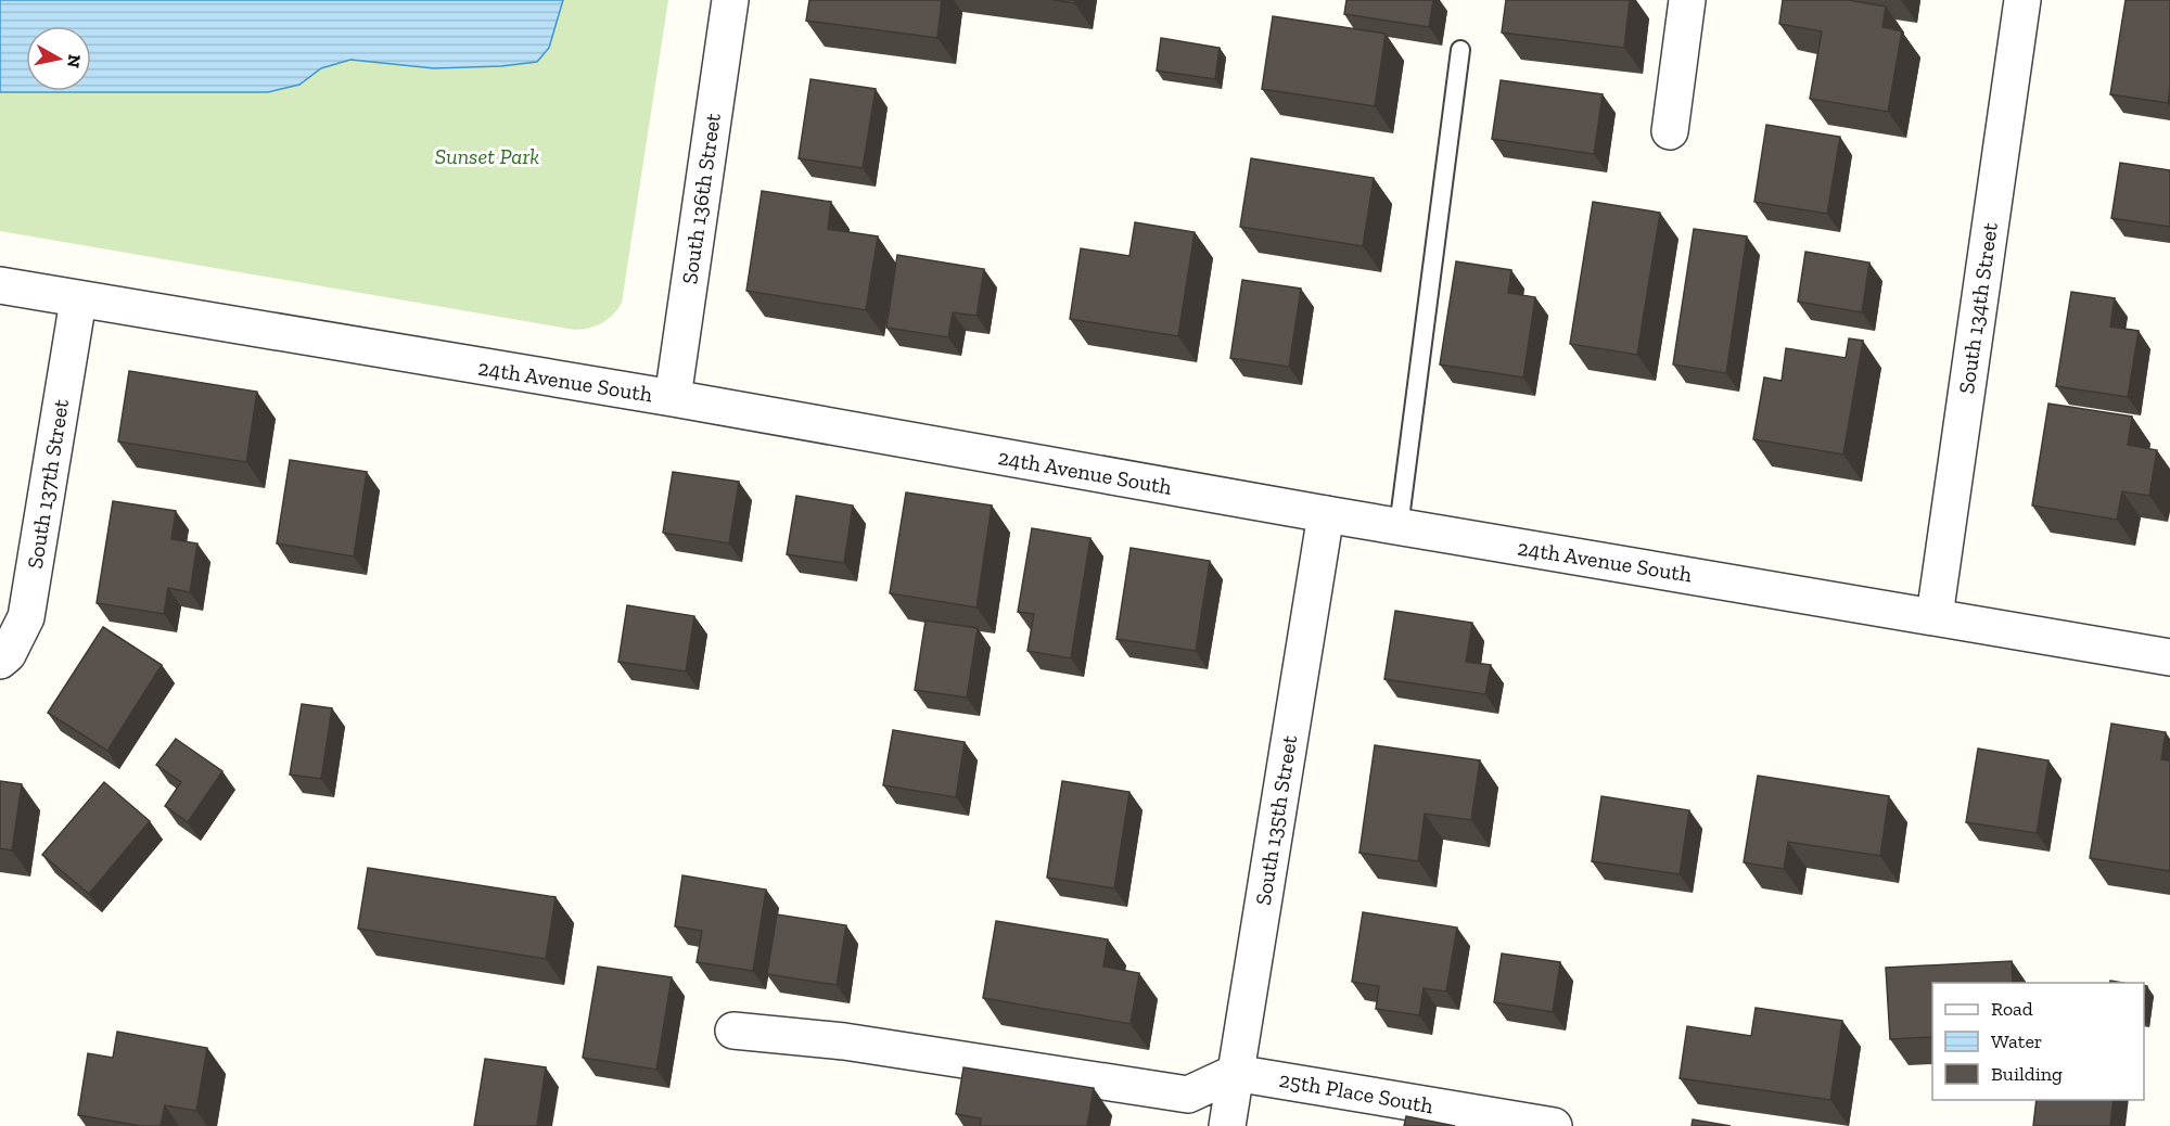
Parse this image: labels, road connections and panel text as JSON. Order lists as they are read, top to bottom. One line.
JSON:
{"streets":{"street":["South 136th Street","South 134th Street","24th Avenue South","South 137th Street","South 135th Street","25th Place South"]},"crossings":[["South 136th Street","24th Avenue South"],["South 134th Street","24th Avenue South"],["24th Avenue South","South 137th Street"],["24th Avenue South","South 135th Street"],["South 135th Street","25th Place South"]],"parks":["Sunset Park"],"legend":["Road","Water","Building"],"north":"right"}
